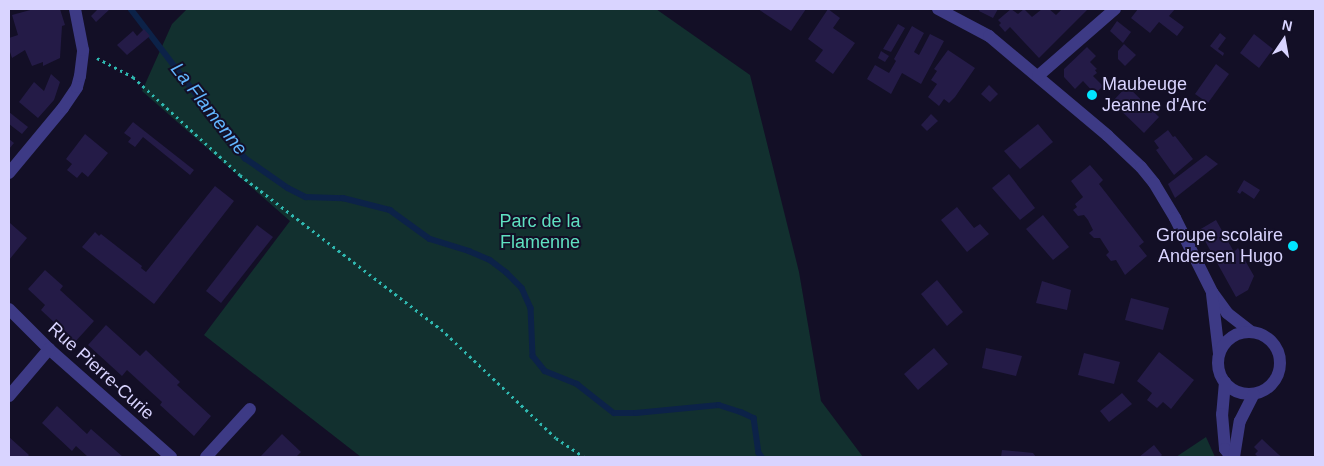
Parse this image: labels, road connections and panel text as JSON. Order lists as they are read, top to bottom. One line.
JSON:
{"streets":{"street":["Rue Pierre-Curie"]},"water":["La Flamenne"],"parks":["Parc de la Flamenne"],"places":["Maubeuge Jeanne d'Arc","Groupe scolaire Andersen Hugo"],"north":"top"}
